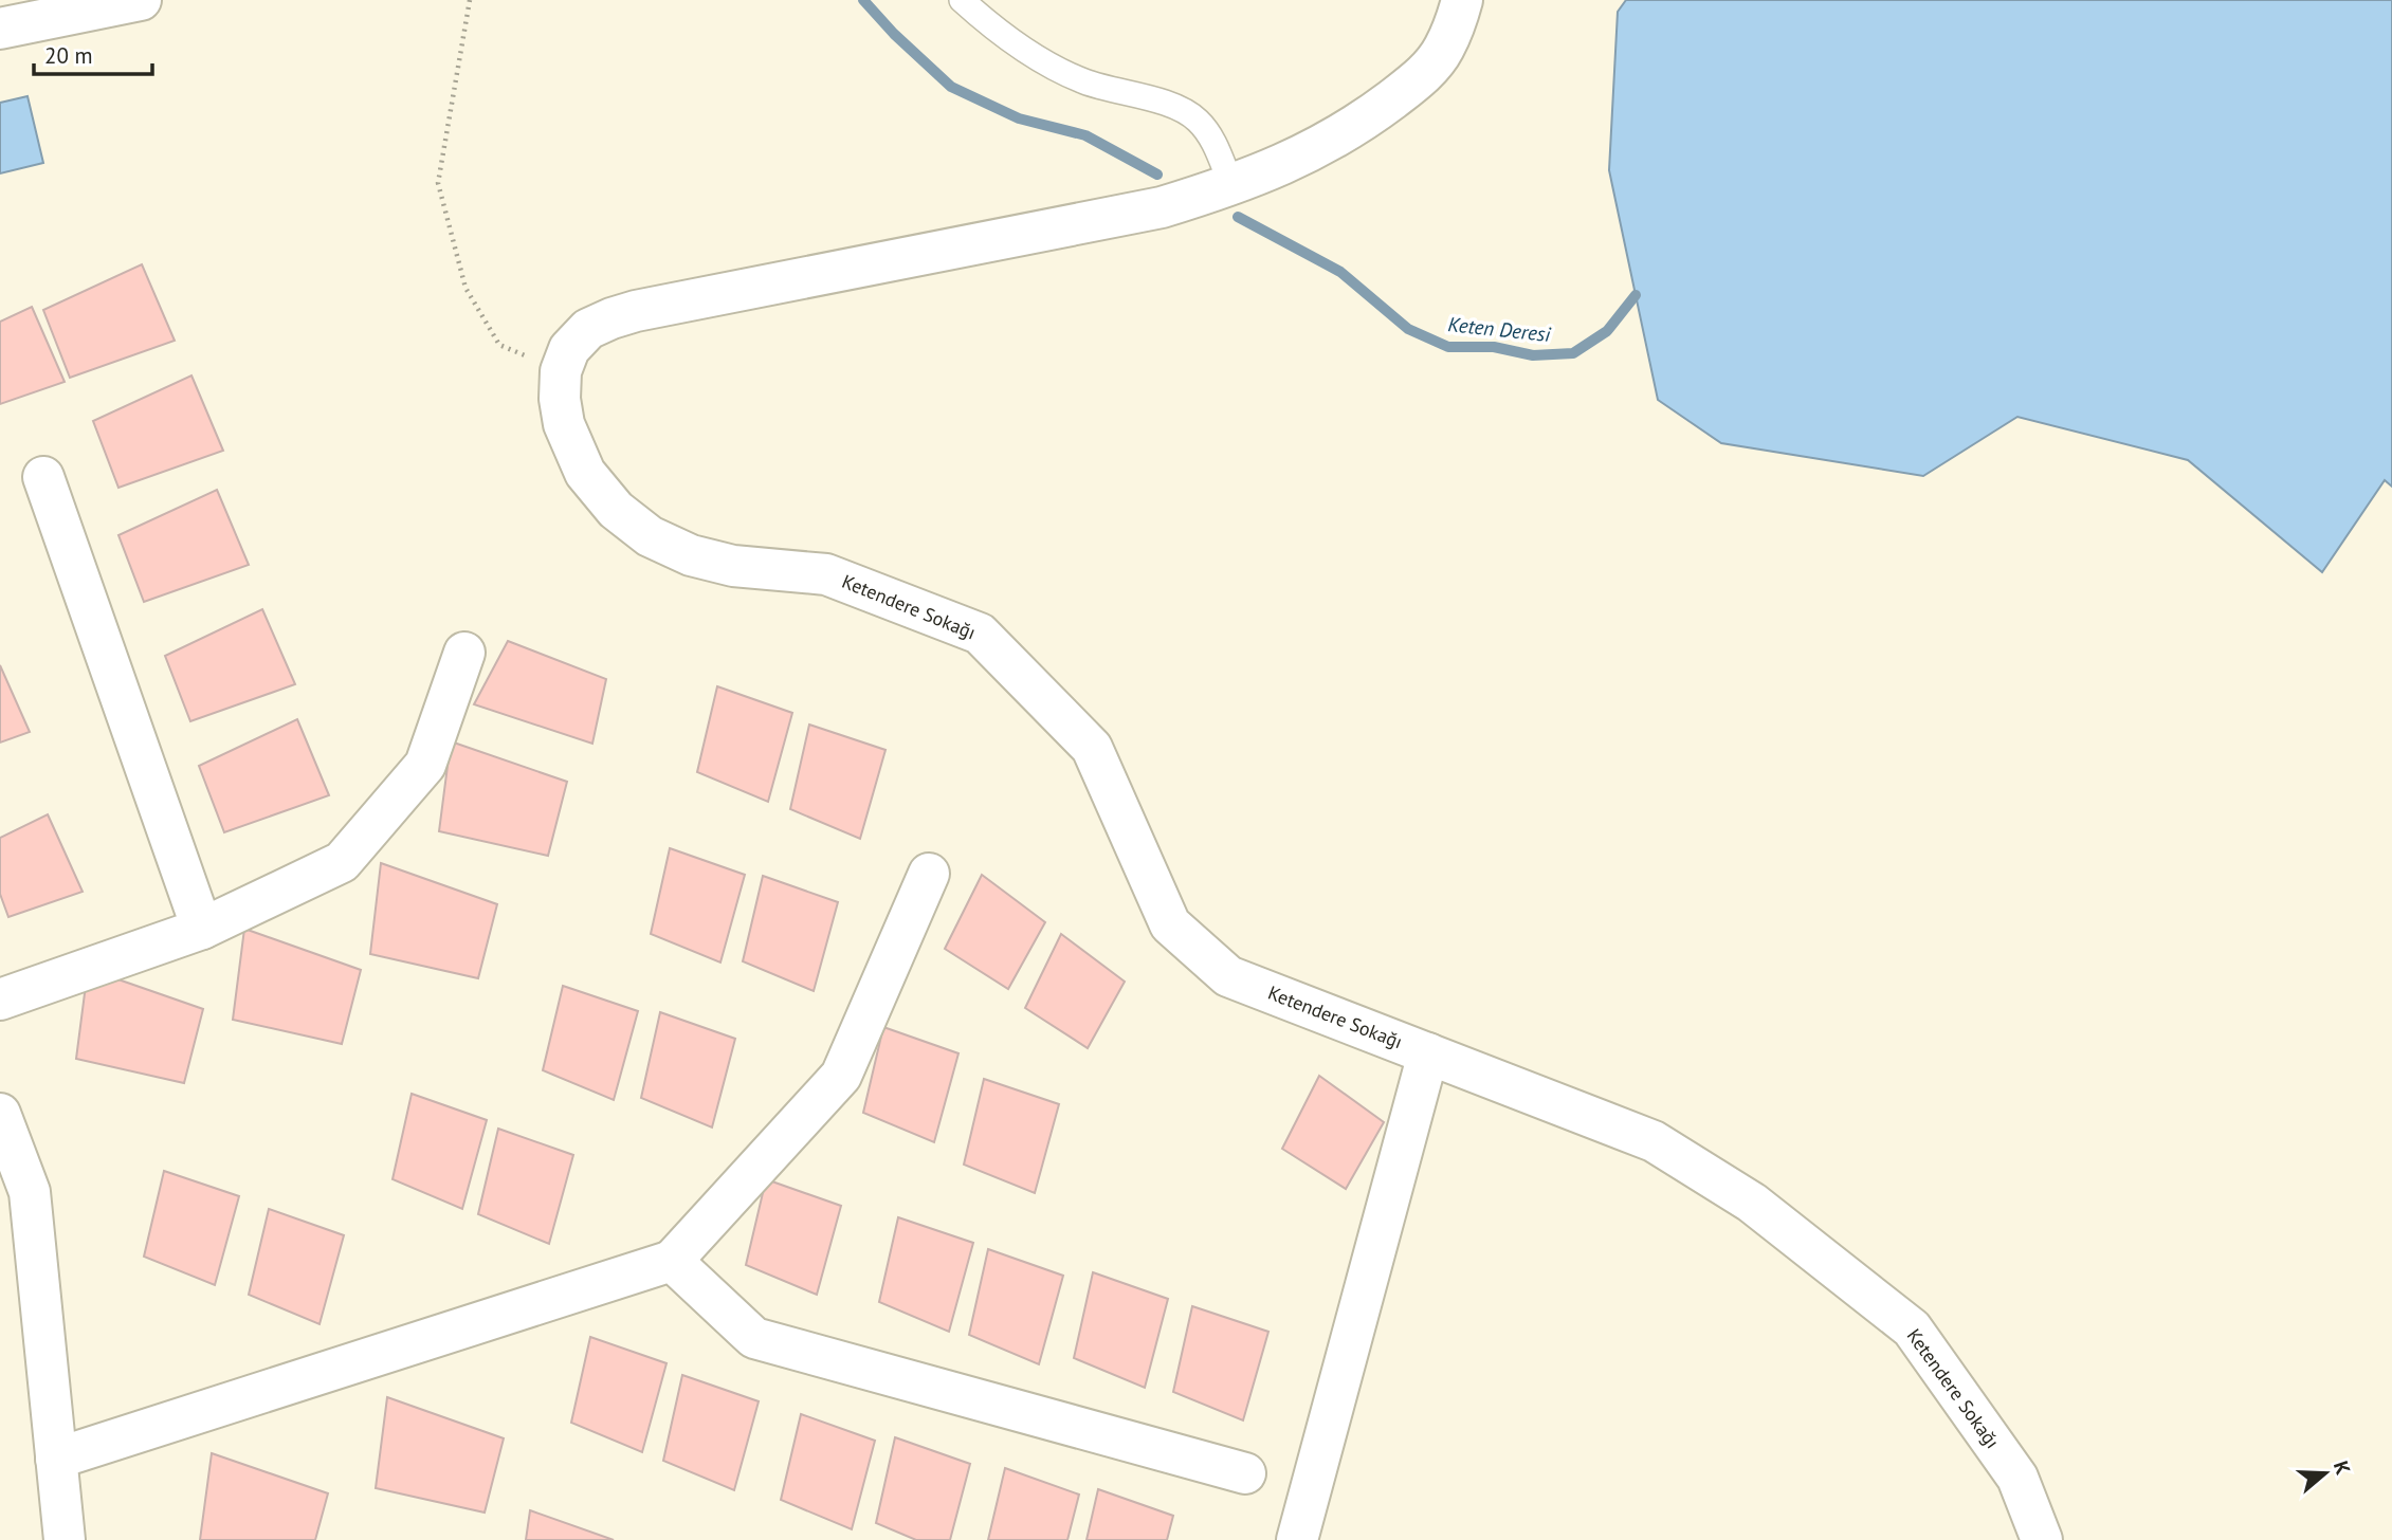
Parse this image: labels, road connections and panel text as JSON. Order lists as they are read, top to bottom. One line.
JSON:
{"streets":{"street":["Ketendere Sokağı"]},"water":["Keten Deresi"],"scale_bar":"20 m","north":"right"}
